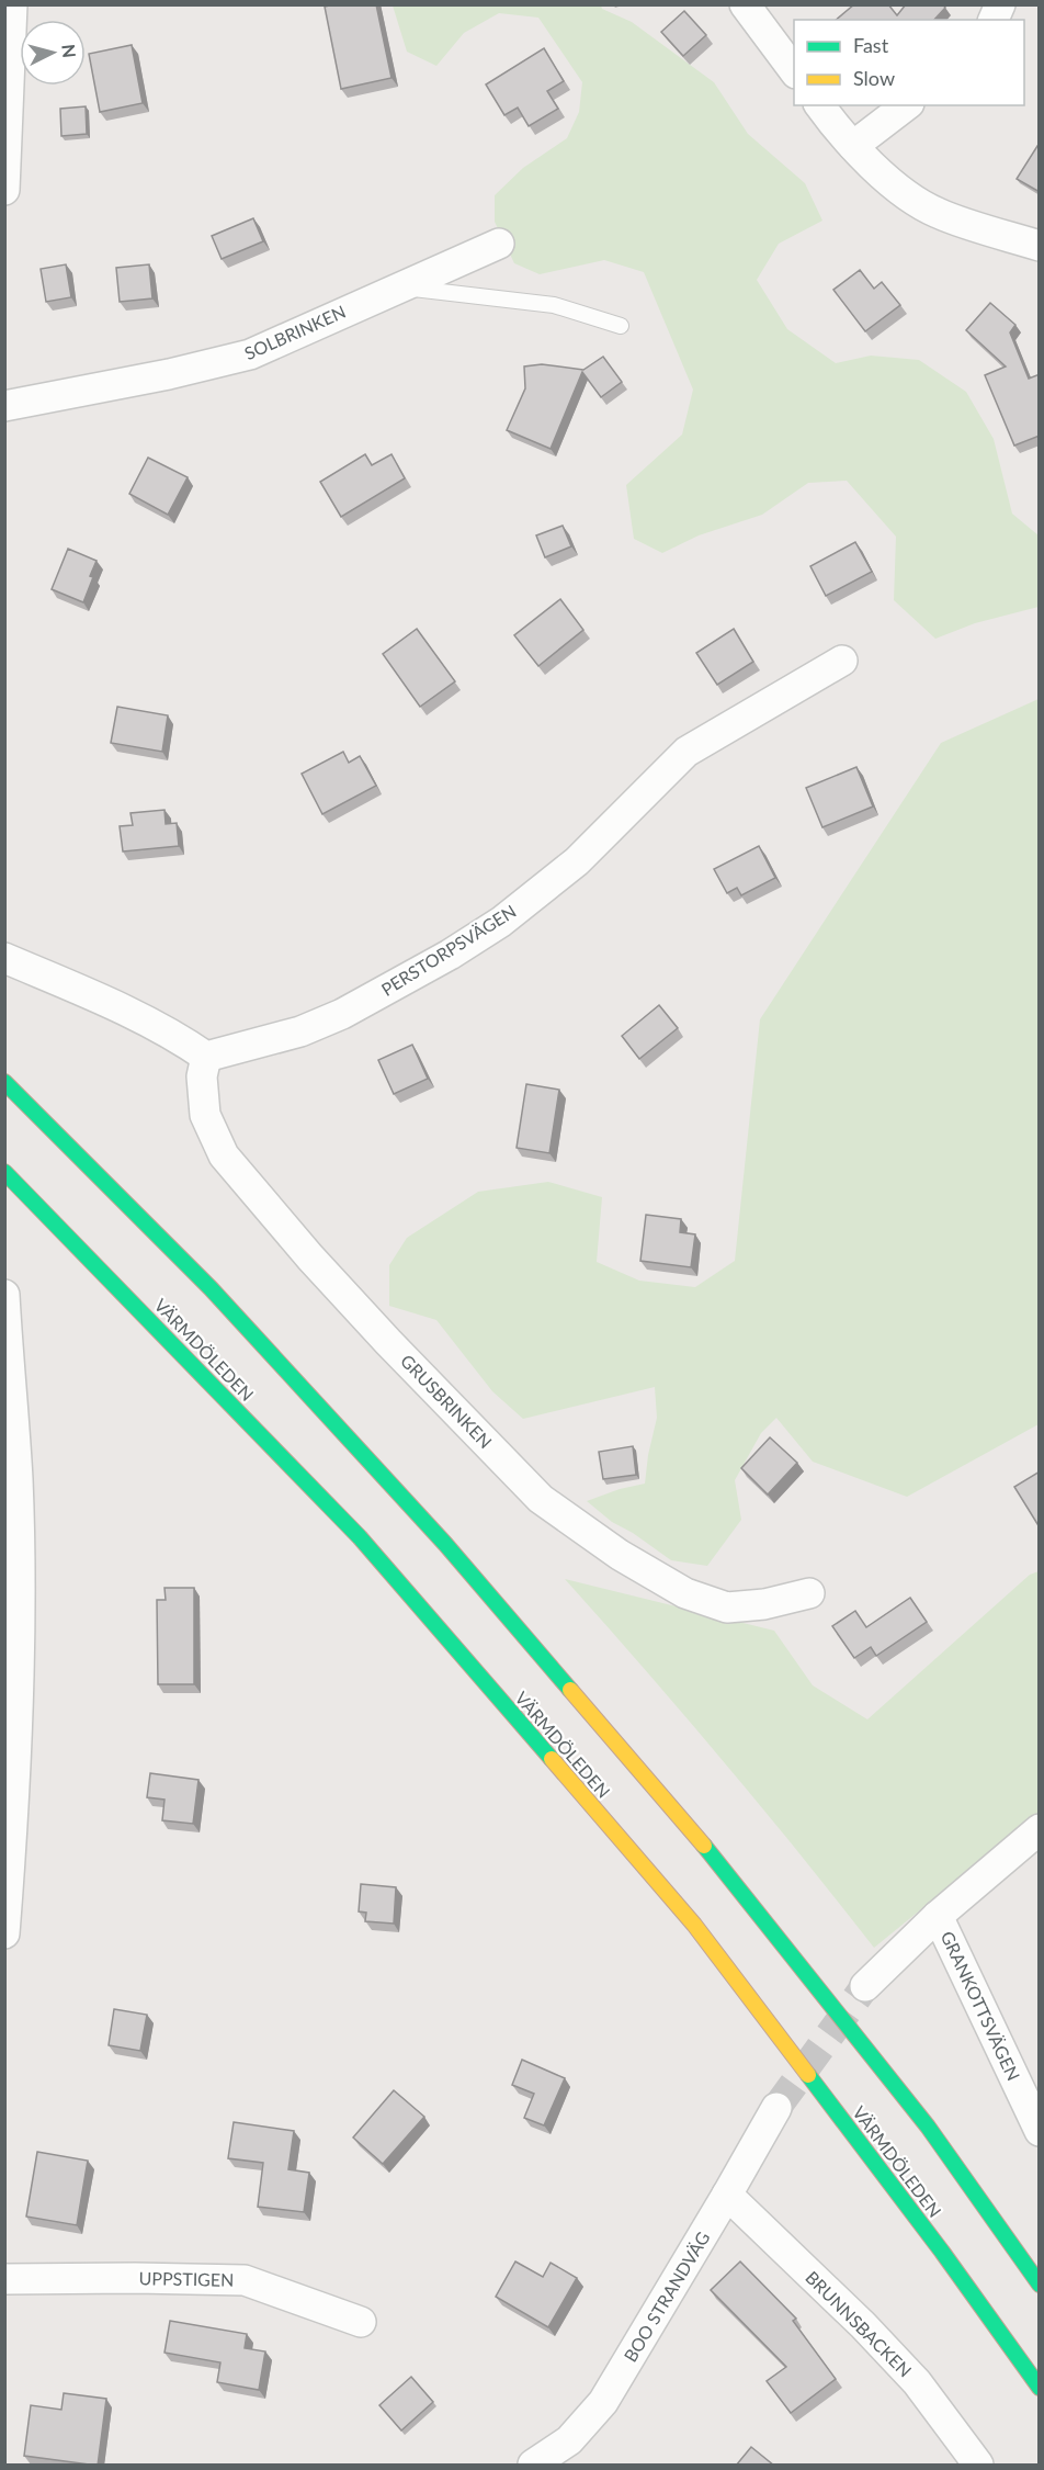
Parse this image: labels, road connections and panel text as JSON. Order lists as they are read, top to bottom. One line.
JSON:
{"streets":{"highway":["VÄRMDÖLEDEN"],"street":["SOLBRINKEN","PERSTORPSVÄGEN","GRUSBRINKEN","GRANKOTTSVÄGEN","UPPSTIGEN","BOO STRANDVÄG","BRUNNSBACKEN"]},"crossings":[["PERSTORPSVÄGEN","GRUSBRINKEN"],["BOO STRANDVÄG","BRUNNSBACKEN"]],"legend":["Fast","Slow"],"north":"right"}
